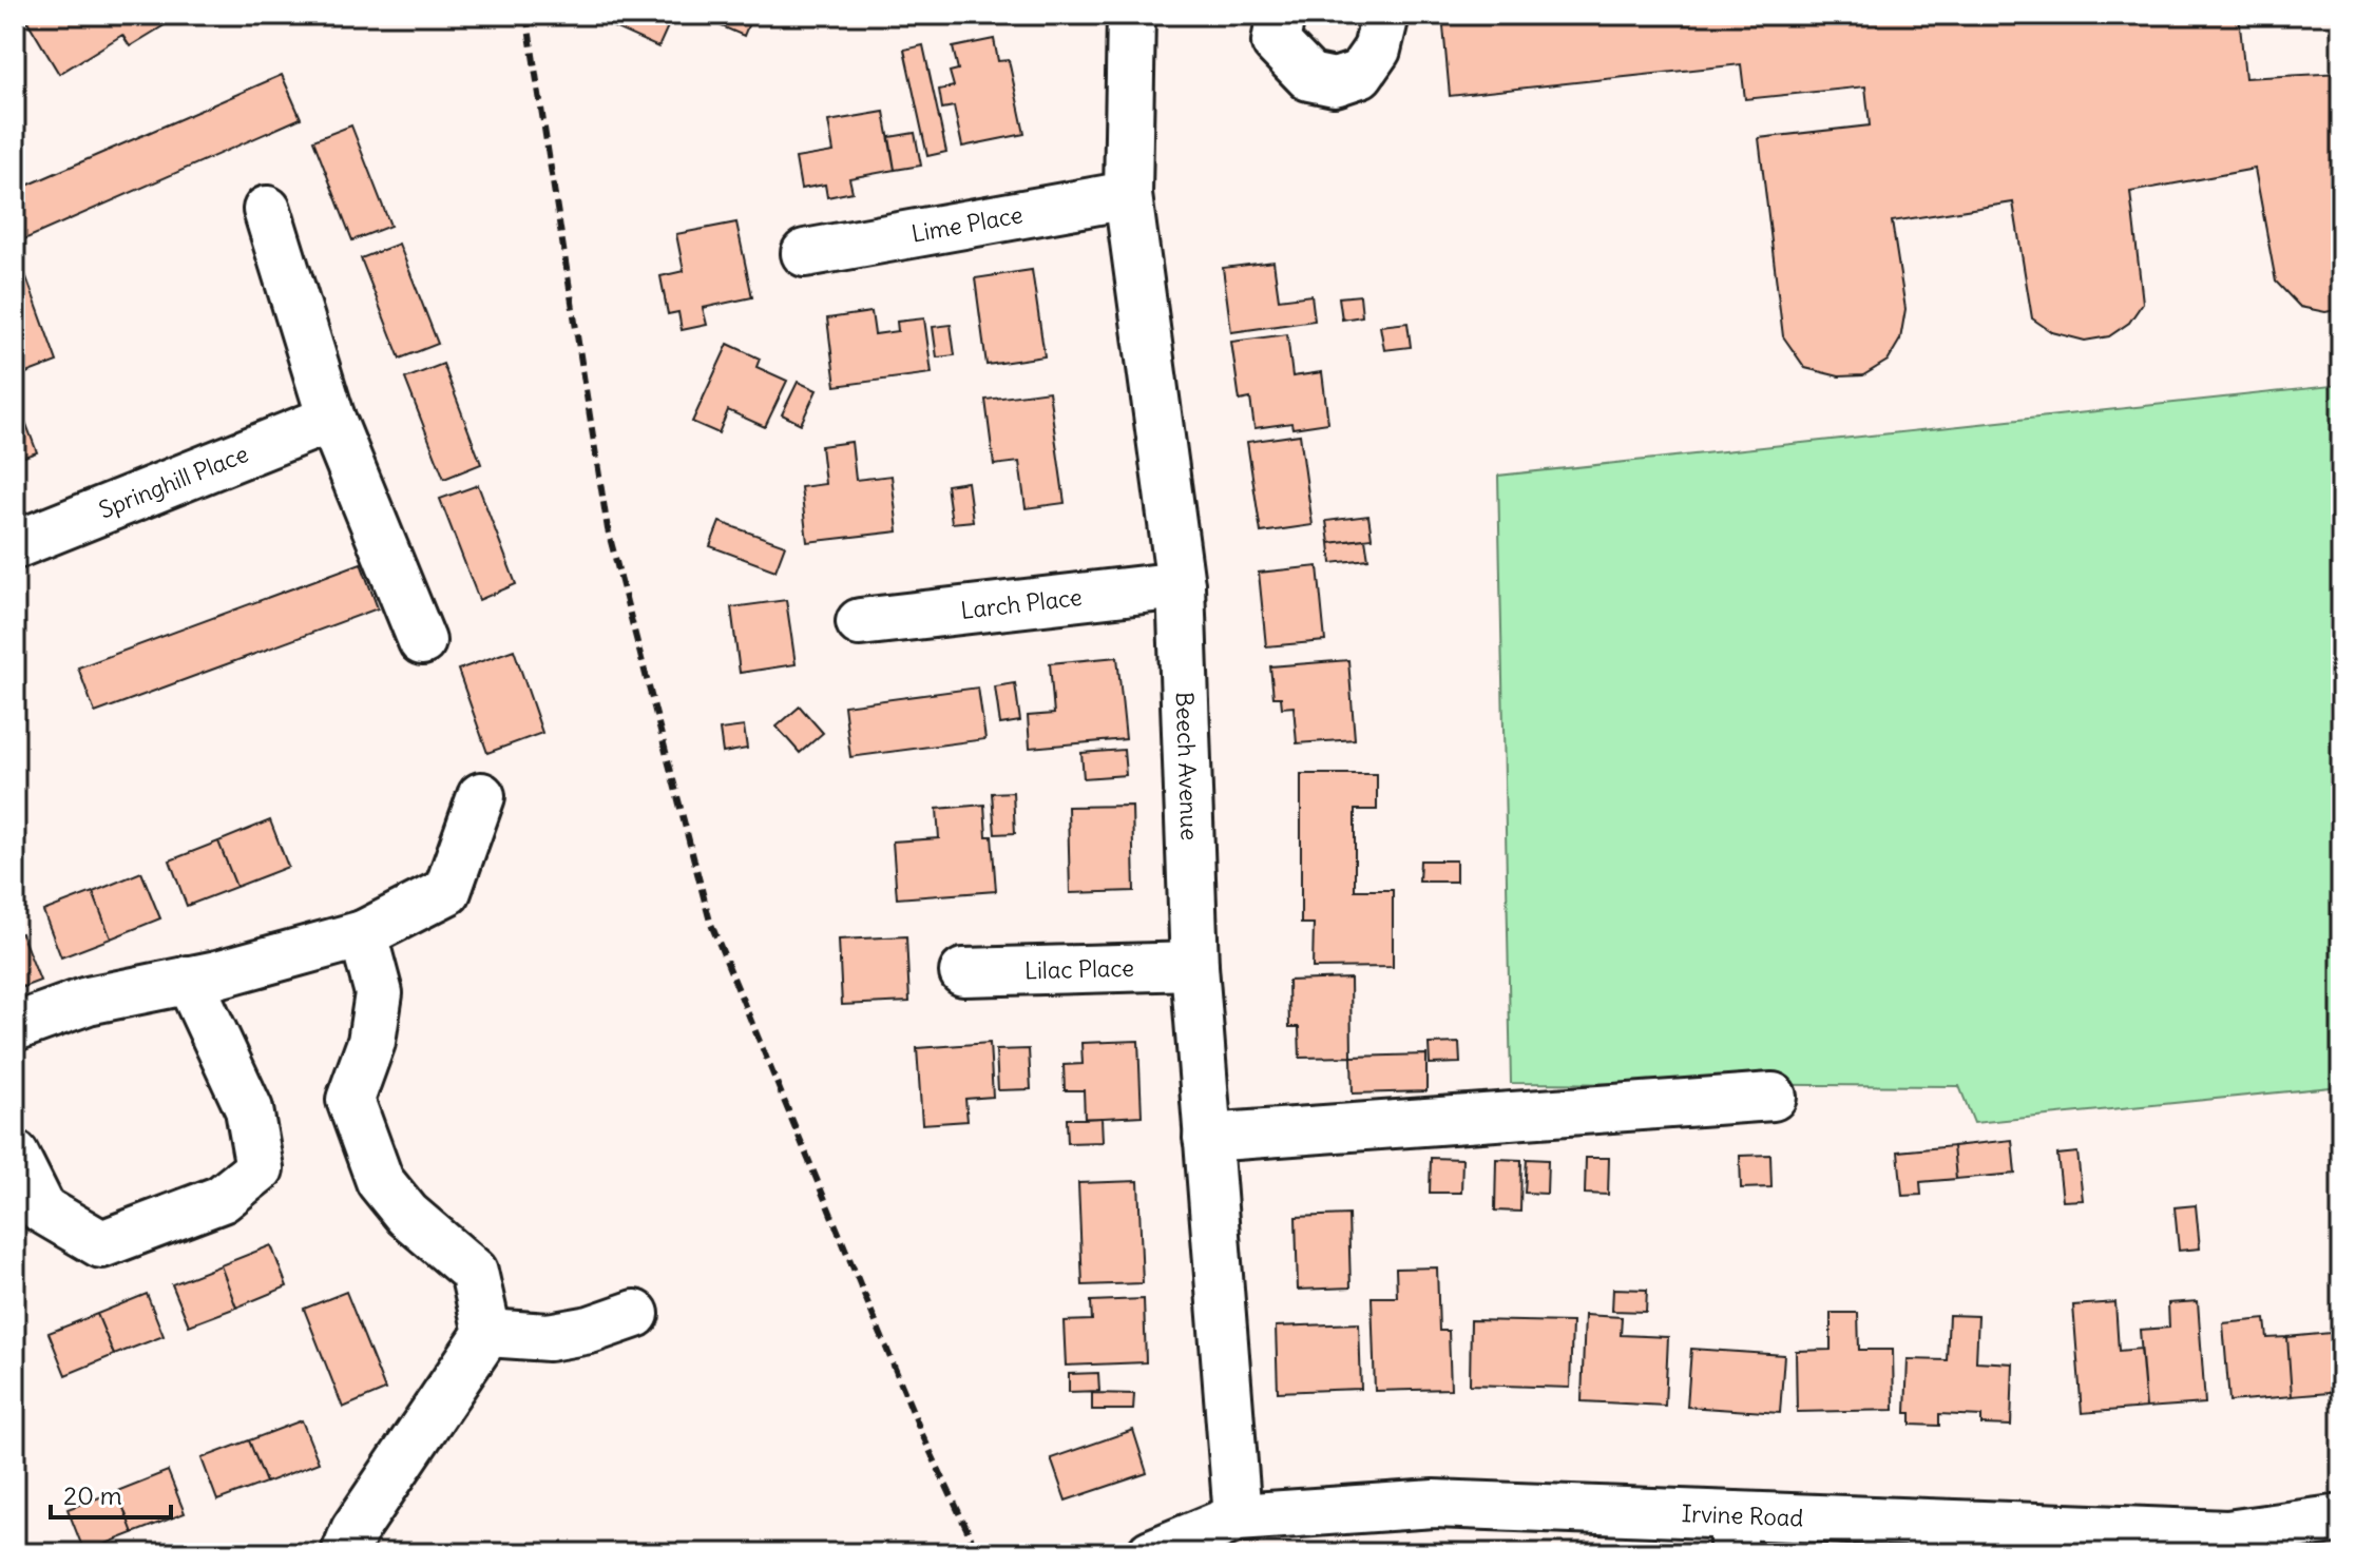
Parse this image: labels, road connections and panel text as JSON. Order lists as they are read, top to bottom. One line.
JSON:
{"streets":{"street":["Lime Place","Springhill Place","Larch Place","Beech Avenue","Lilac Place","Irvine Road"]},"crossings":[["Lime Place","Beech Avenue"],["Larch Place","Beech Avenue"],["Beech Avenue","Lilac Place"],["Beech Avenue","Irvine Road"]],"scale_bar":"20 m"}
